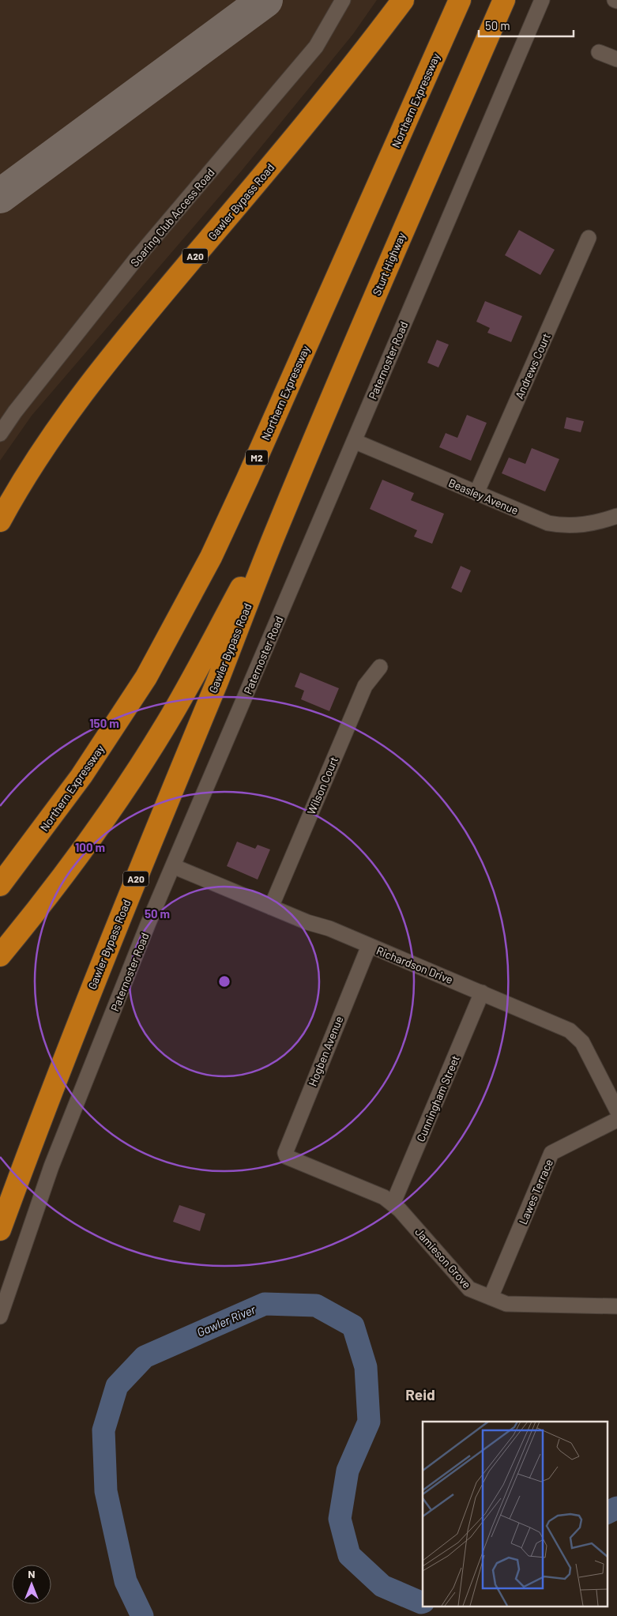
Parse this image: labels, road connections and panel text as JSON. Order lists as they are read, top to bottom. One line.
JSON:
{"streets":{"highway":["Northern Expressway","Gawler Bypass Road","A20","Sturt Highway","M2"],"street":["Soaring Club Access Road","Paternoster Road","Andrews Court","Beasley Avenue","Wilson Court","Richardson Drive","Hogben Avenue","Cunningham Street","Lawes Terrace","Jamieson Grove"]},"crossings":[["Gawler Bypass Road","Sturt Highway"],["Paternoster Road","Beasley Avenue"],["Paternoster Road","Richardson Drive"],["Andrews Court","Beasley Avenue"],["Wilson Court","Richardson Drive"],["Richardson Drive","Hogben Avenue"],["Richardson Drive","Cunningham Street"],["Hogben Avenue","Jamieson Grove"],["Cunningham Street","Jamieson Grove"],["Lawes Terrace","Jamieson Grove"]],"districts":["Reid"],"water":["Gawler River"],"scale_bar":"50 m","north":"top","rings":["150 m","100 m","50 m"]}
